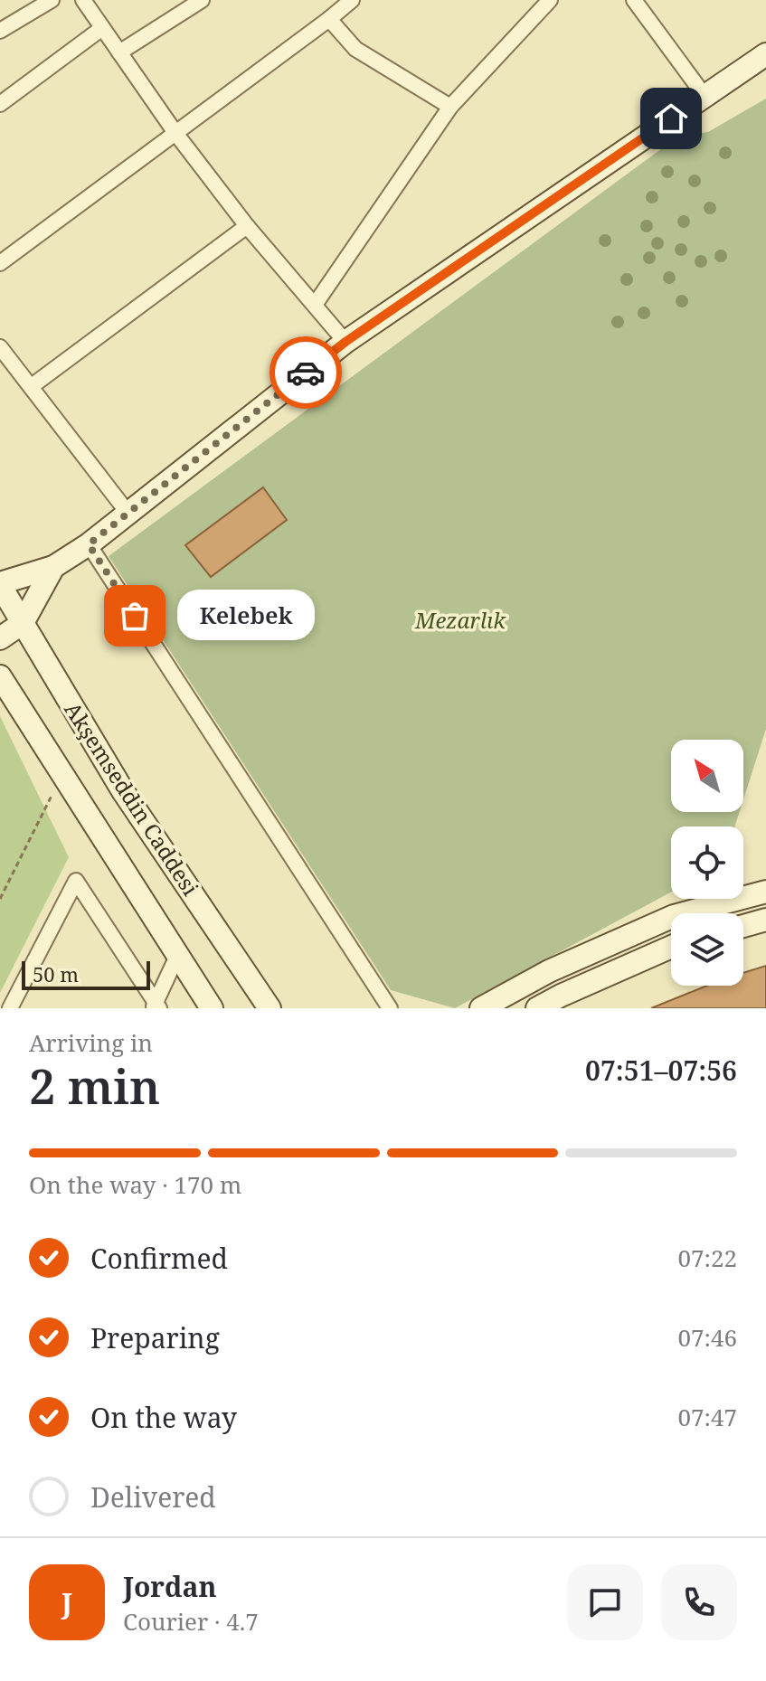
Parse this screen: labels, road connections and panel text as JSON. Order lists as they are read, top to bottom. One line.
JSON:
{"streets":{"street":["Akşemseddin Caddesi"]},"parks":["Mezarlık"],"places":["Kelebek"],"scale_bar":"50 m","north":"top left","page":{"bubble":"Kelebek","scale":"50 m","heading":["2 min","Arriving in","07:51–07:56"],"panel":["Jordan","Courier · 4.7"],"bar":"On the way · 170 m","list":[["Confirmed","07:22"],["Preparing","07:46"],["On the way","07:47"],"Delivered"],"round":"J"}}
